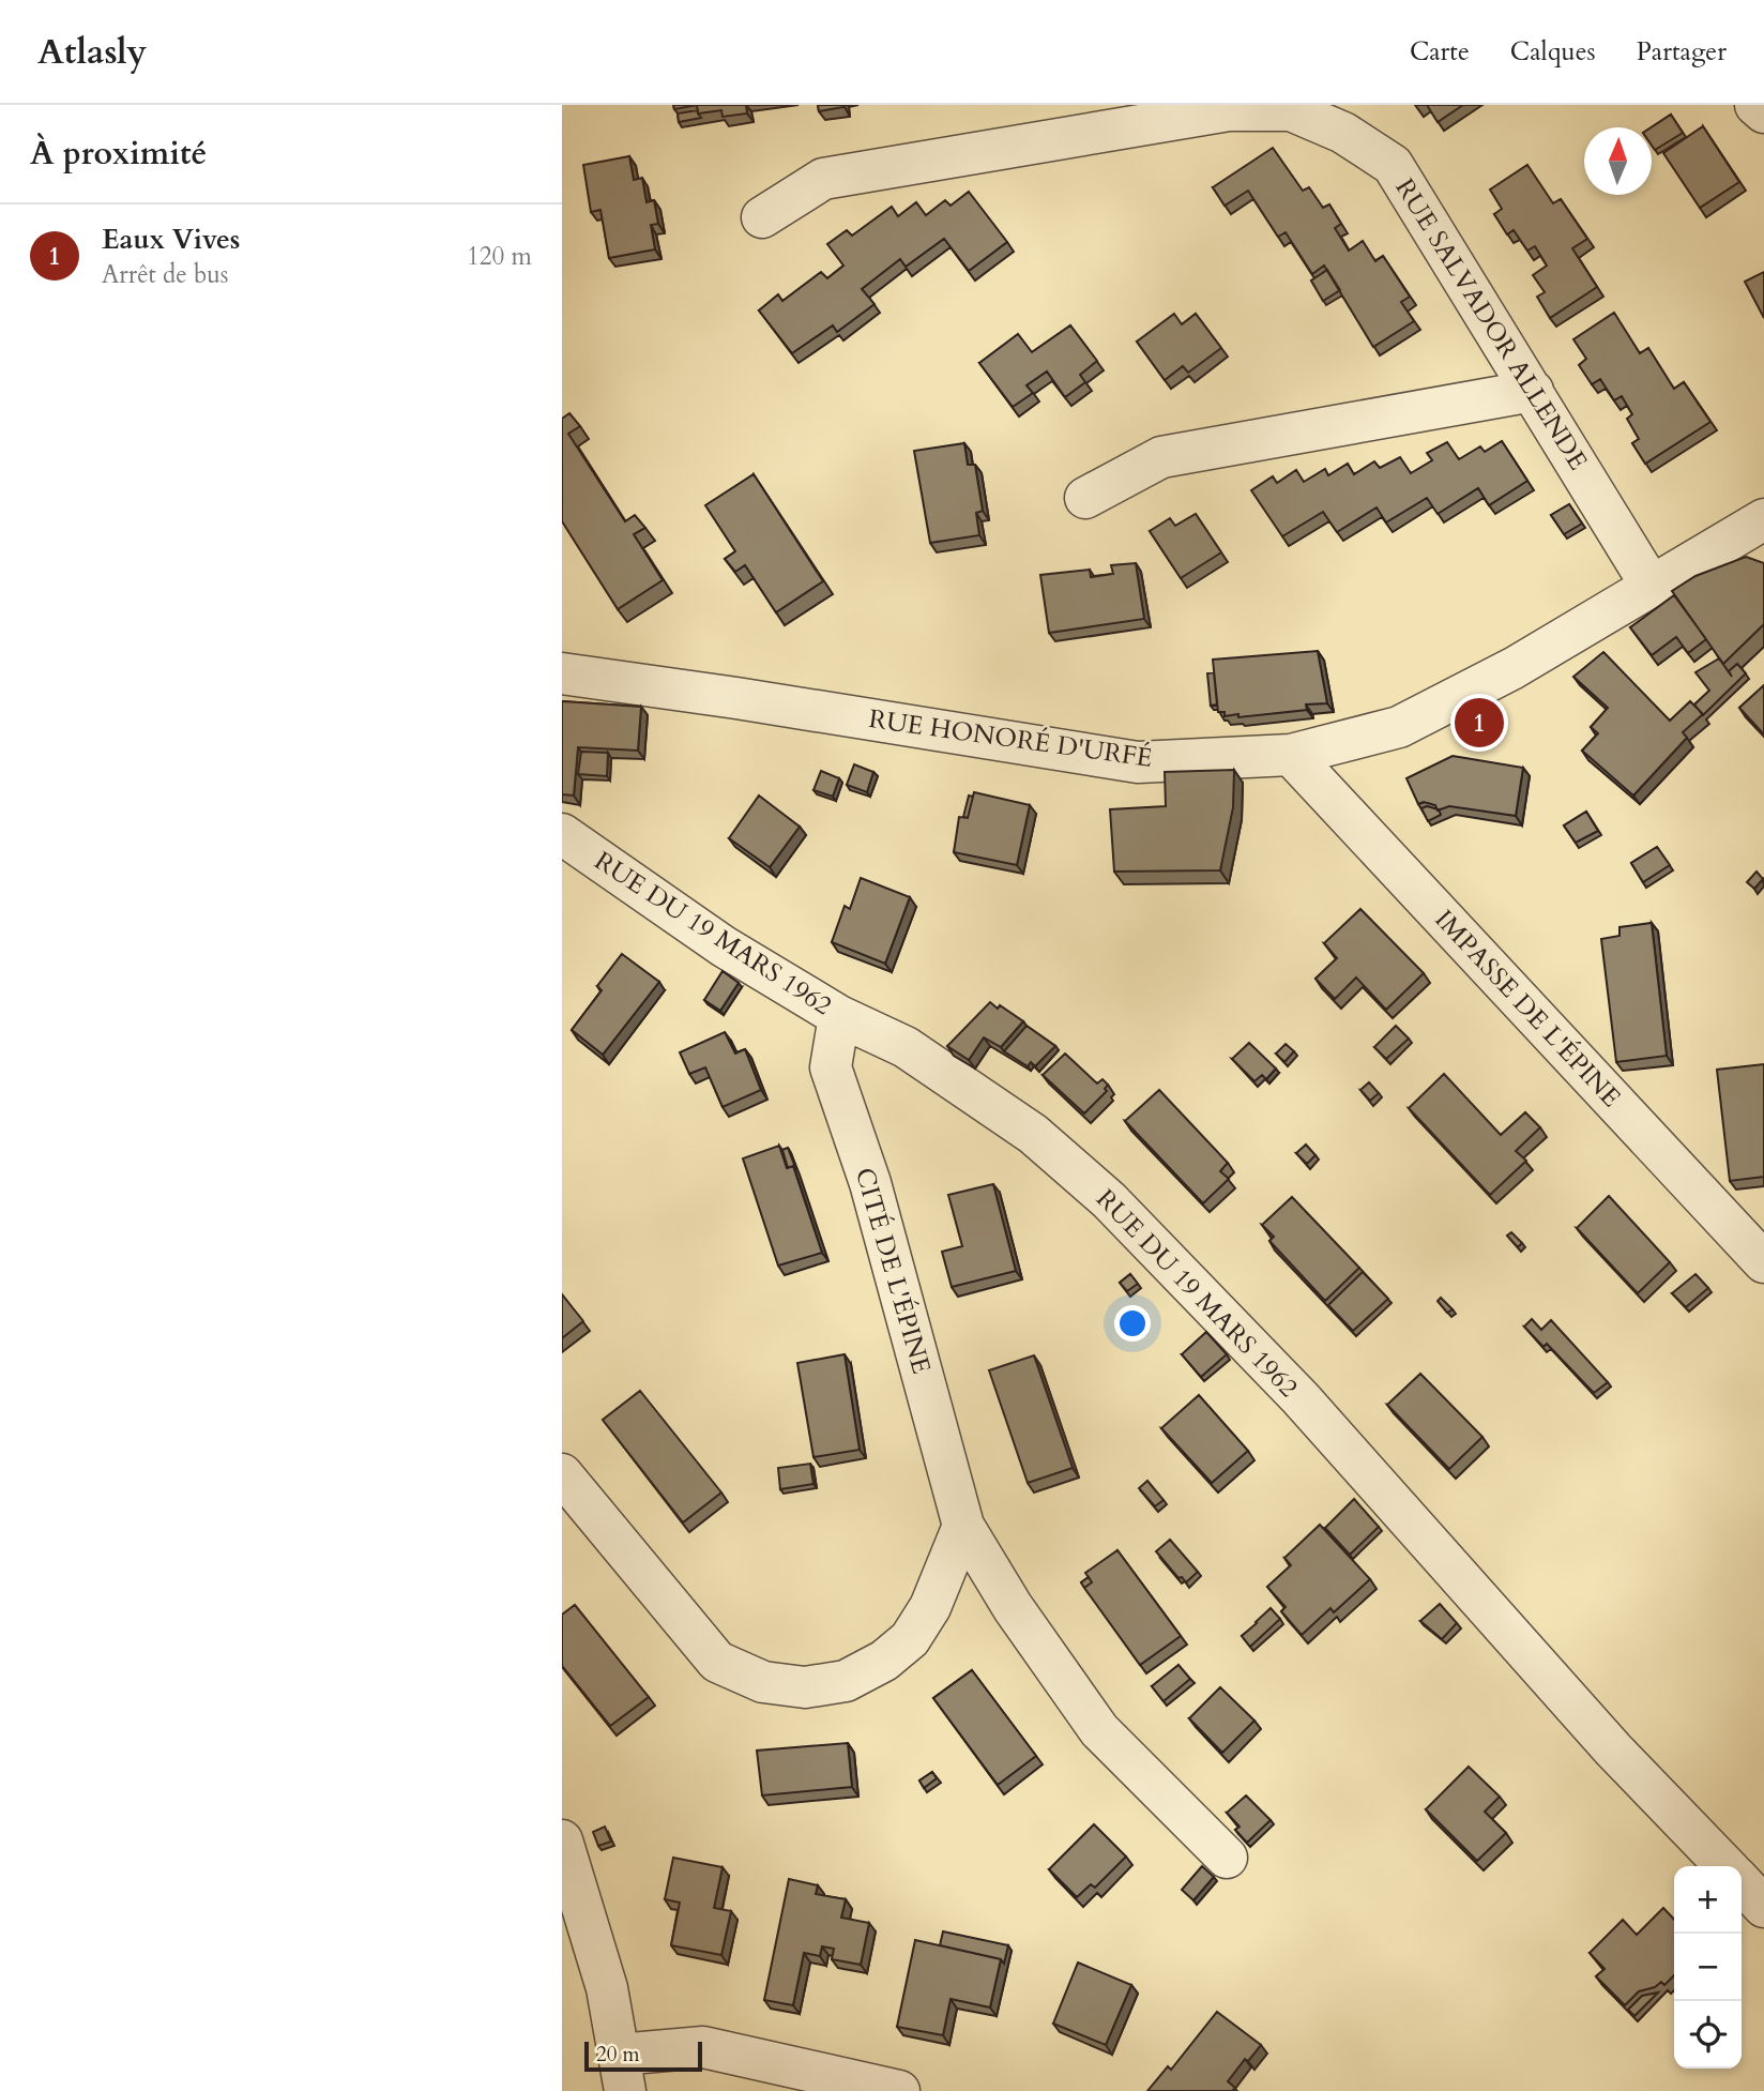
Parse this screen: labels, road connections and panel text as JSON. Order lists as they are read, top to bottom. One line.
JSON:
{"streets":{"street":["RUE SALVADOR ALLENDE","RUE HONORÉ D'URFÉ","RUE DU 19 MARS 1962","IMPASSE DE L'ÉPINE","CITÉ DE L'ÉPINE"]},"crossings":[["RUE SALVADOR ALLENDE","RUE HONORÉ D'URFÉ"],["RUE HONORÉ D'URFÉ","IMPASSE DE L'ÉPINE"],["RUE DU 19 MARS 1962","CITÉ DE L'ÉPINE"]],"scale_bar":"20 m","north":"top","page":{"header":"Atlasly","nav":["Carte","Calques","Partager"],"heading":"À proximité","list":[{"mark":"1","name":"Eaux Vives","note":"Arrêt de bus","value":"120 m"}],"pins":"1","map_buttons":["+","−"],"scale":"20 m"}}
